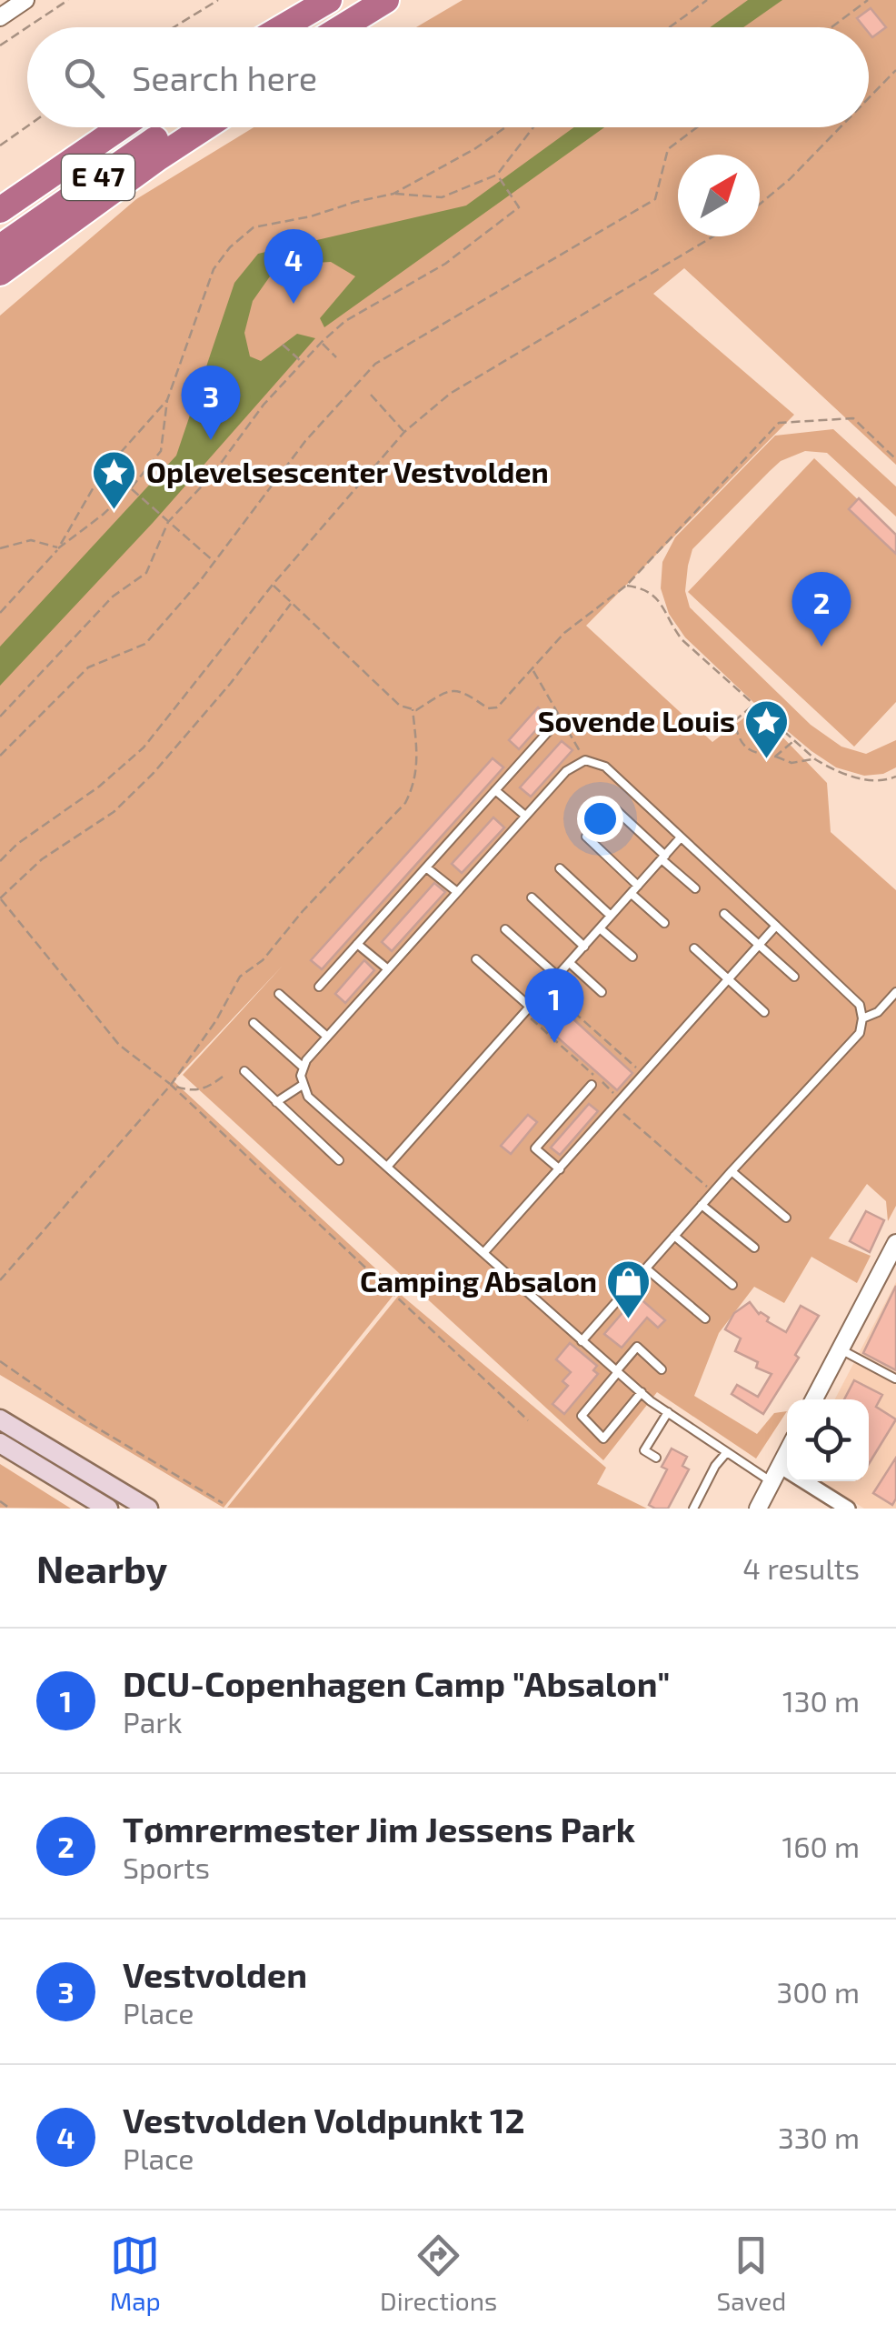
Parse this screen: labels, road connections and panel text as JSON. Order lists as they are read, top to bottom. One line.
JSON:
{"streets":{"highway":["E 47"]},"places":{"place":["Oplevelsescenter Vestvolden","Sovende Louis"],"shop":["Camping Absalon"]},"north":"top right","page":{"search":"Search here","pins":["4","3","2","1"],"heading":["Nearby","4 results"],"list":[{"mark":"1","name":"DCU-Copenhagen Camp \"Absalon\"","note":"Park","value":"130 m"},{"mark":"2","name":"Tømrermester Jim Jessens Park","note":"Sports","value":"160 m"},{"mark":"3","name":"Vestvolden","note":"Place","value":"300 m"},{"mark":"4","name":"Vestvolden Voldpunkt 12","note":"Place","value":"330 m"}],"nav":["Map","Directions","Saved"]}}
